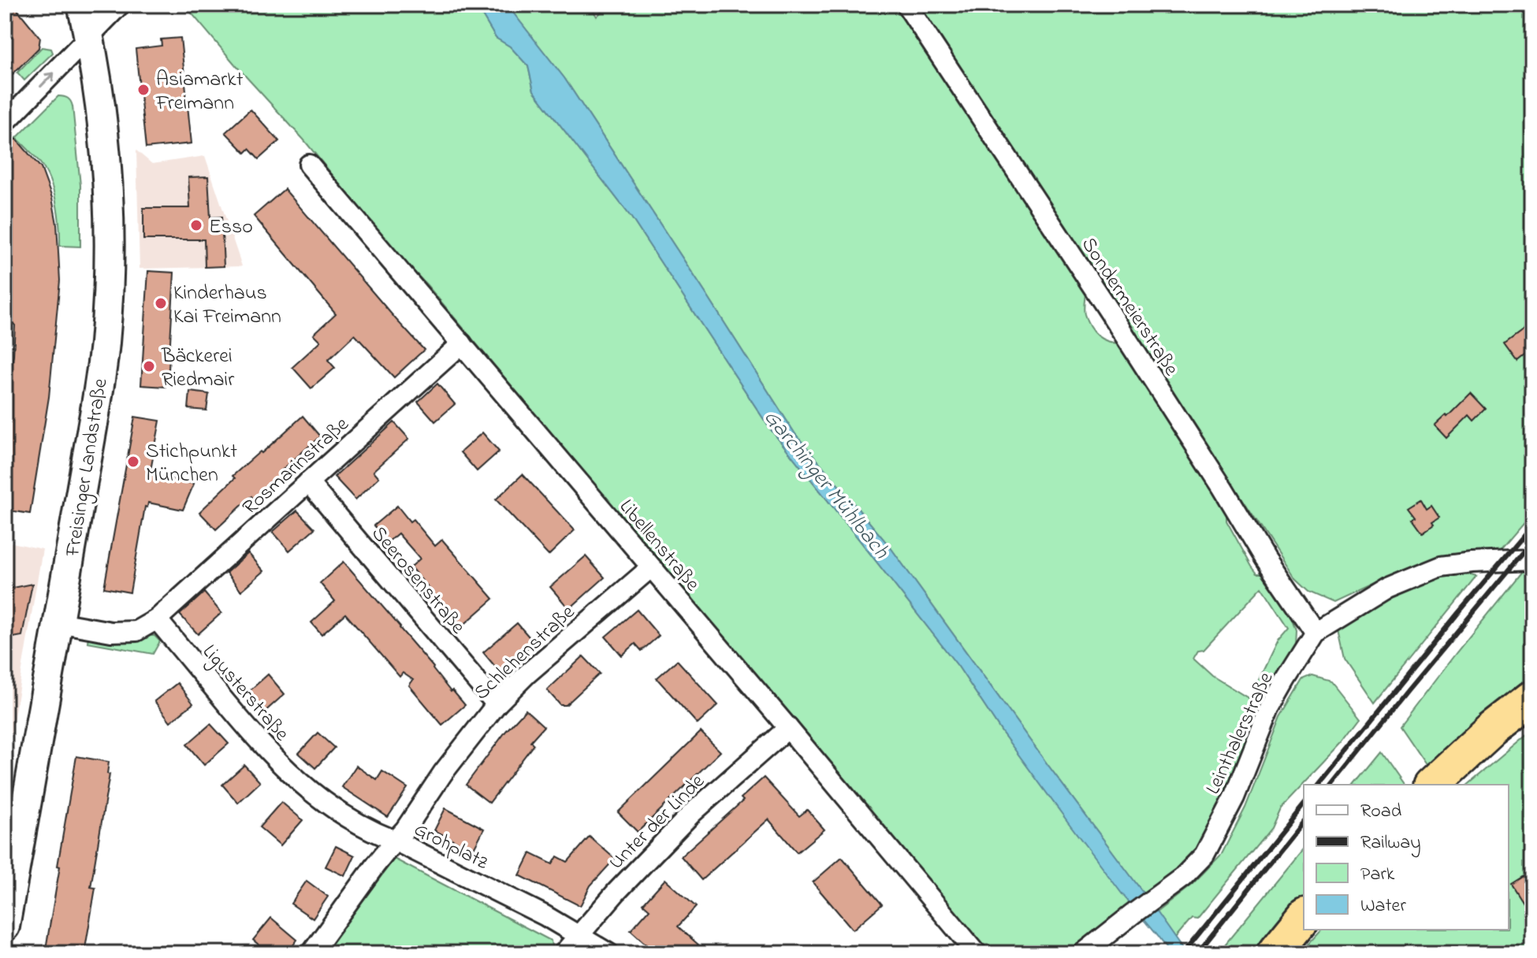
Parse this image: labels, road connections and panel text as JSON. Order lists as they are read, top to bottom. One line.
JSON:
{"streets":{"main road":["Freisinger Landstraße"],"street":["Sondermeierstraße","Rosmarinstraße","Libellenstraße","Seerosenstraße","Schlehenstraße","Ligusterstraße","Leinthalerstraße","Unter der Linde","Grohplatz"]},"crossings":[["Sondermeierstraße","Leinthalerstraße"],["Rosmarinstraße","Libellenstraße"],["Rosmarinstraße","Seerosenstraße"],["Rosmarinstraße","Ligusterstraße"],["Libellenstraße","Schlehenstraße"],["Libellenstraße","Unter der Linde"],["Seerosenstraße","Schlehenstraße"],["Schlehenstraße","Ligusterstraße"],["Schlehenstraße","Grohplatz"],["Ligusterstraße","Grohplatz"],["Unter der Linde","Grohplatz"]],"water":["Garchinger Mühlbach"],"places":["Asiamarkt Freimann","Esso","Kinderhaus Kai Freimann","Bäckerei Riedmair","Stichpunkt München"],"legend":["Road","Railway","Park","Water"]}
